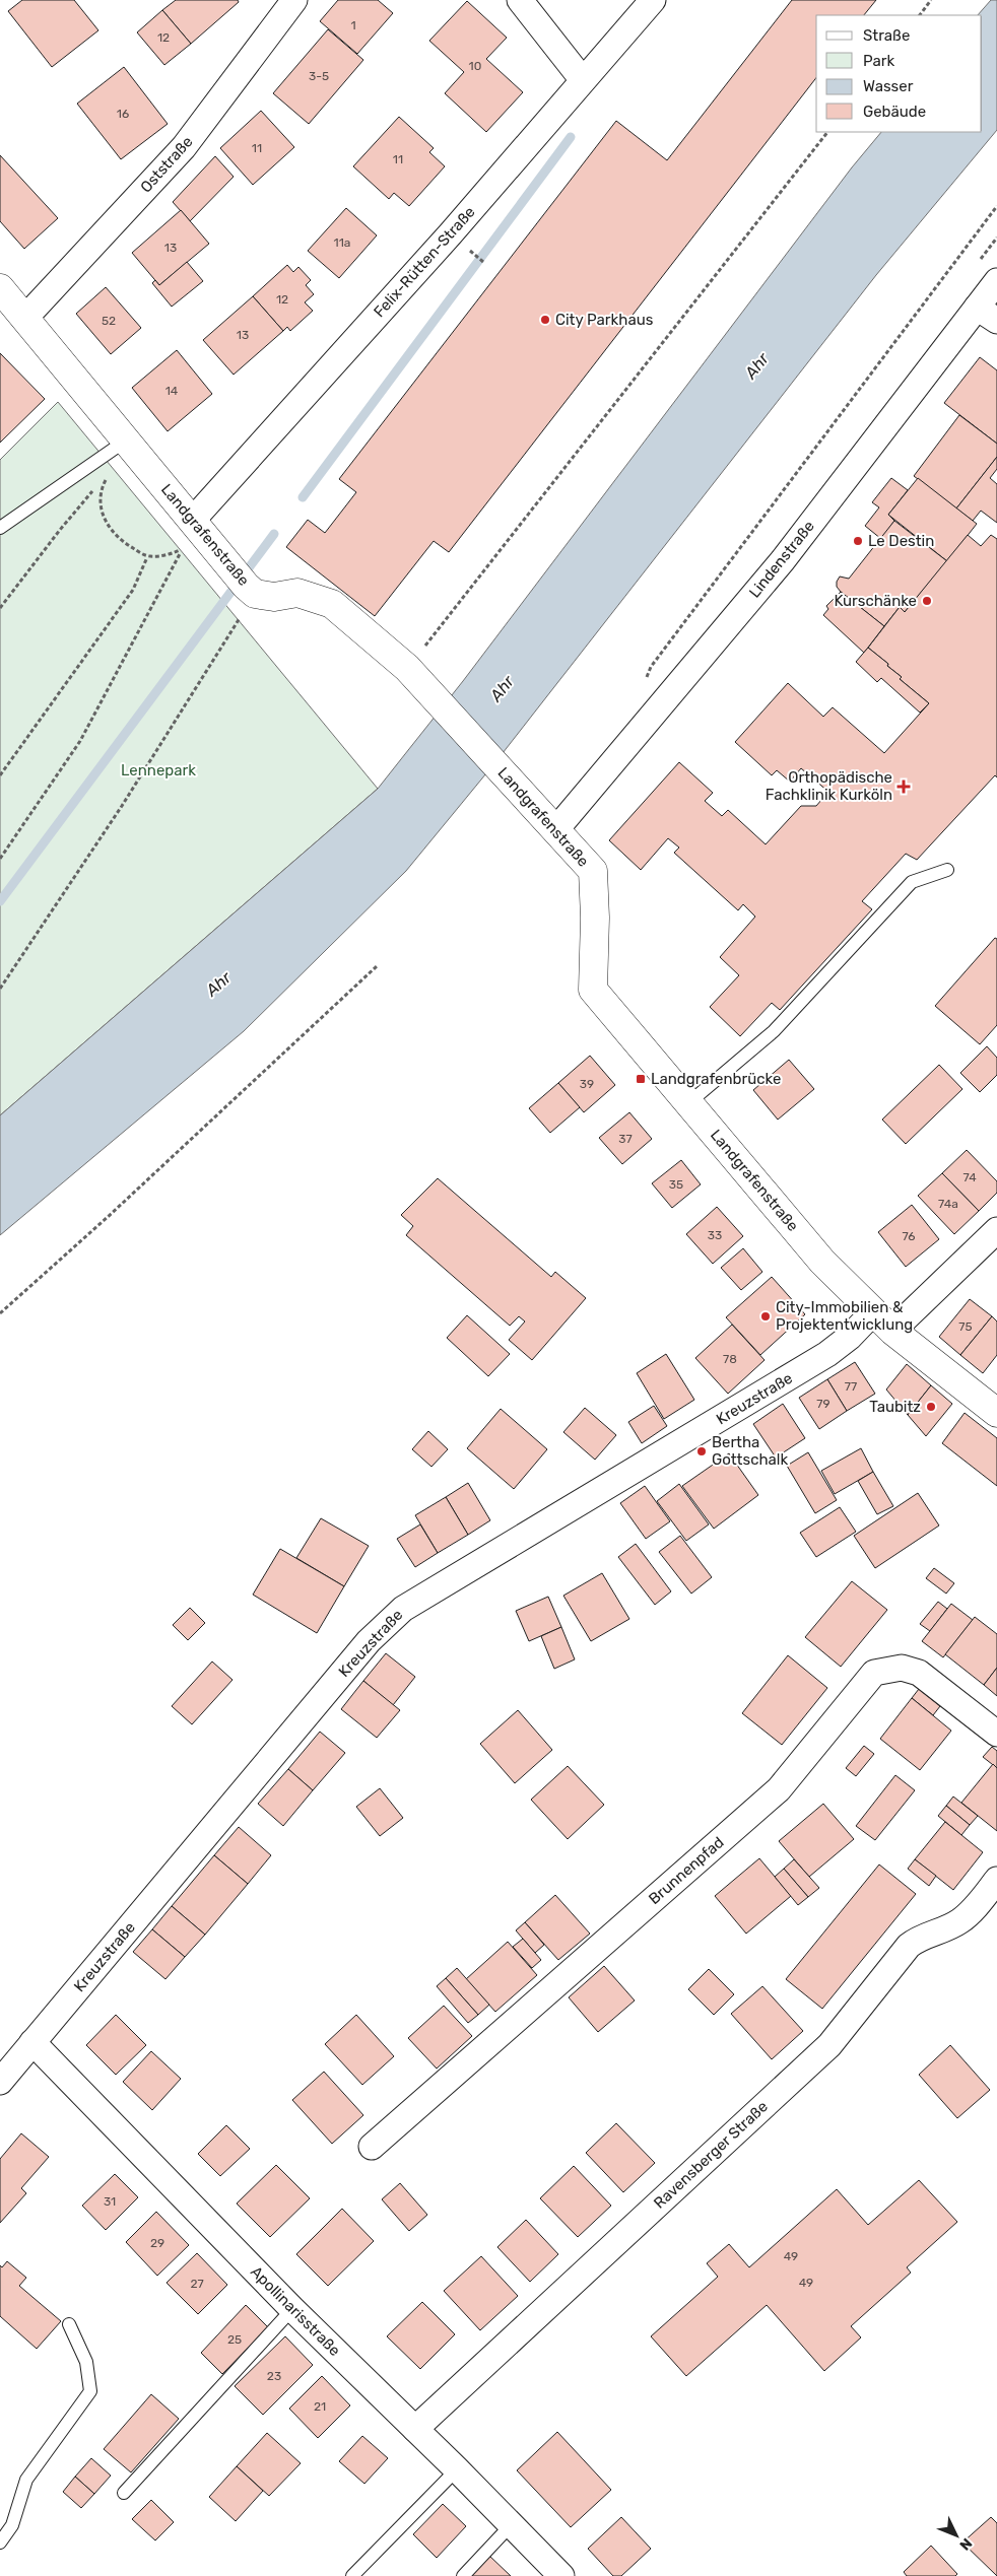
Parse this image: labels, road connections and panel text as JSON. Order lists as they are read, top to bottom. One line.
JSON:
{"streets":{"street":["Oststraße","Felix-Rütten-Straße","Landgrafenstraße","Lindenstraße","Kreuzstraße","Brunnenpfad","Ravensberger Straße","Apollinarisstraße"]},"crossings":[["Oststraße","Landgrafenstraße"],["Felix-Rütten-Straße","Landgrafenstraße"],["Landgrafenstraße","Lindenstraße"],["Landgrafenstraße","Kreuzstraße"],["Kreuzstraße","Apollinarisstraße"],["Ravensberger Straße","Apollinarisstraße"]],"water":["Ahr"],"parks":["Lennepark"],"places":{"other":["City Parkhaus","Le Destin","Kurschänke","City-Immobilien & Projektentwicklung","Taubitz","Bertha Gottschalk"],"health":["Orthopädische Fachklinik Kurköln"],"transit":["Landgrafenbrücke"]},"house_numbers":["1","12","10","3-5","16","11","11","11a","13","12","52","13","14","39","37","74","35","74a","33","76","75","78","77","79","31","29","49","49","27","25","23","21"],"legend":["Straße","Park","Wasser","Gebäude"],"north":"bottom right"}
